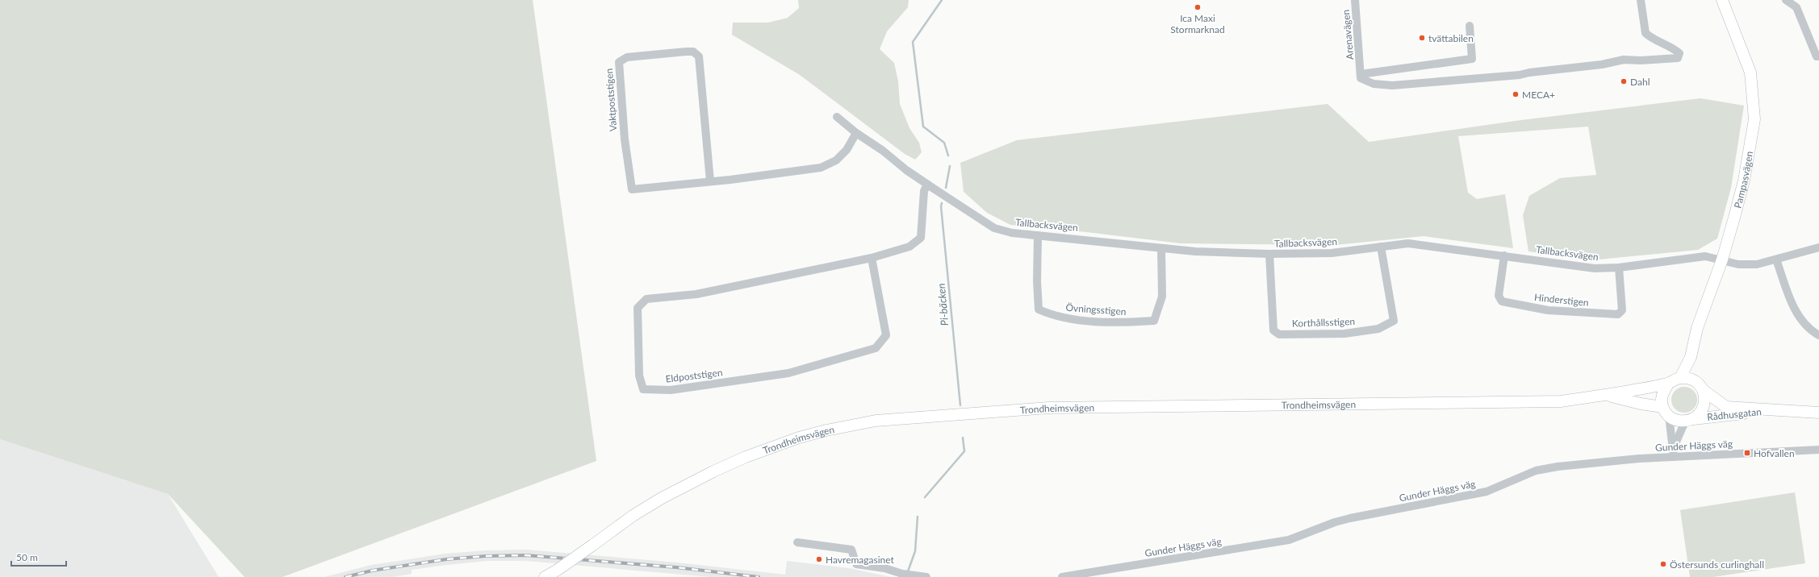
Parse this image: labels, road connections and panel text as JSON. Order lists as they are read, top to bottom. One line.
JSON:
{"streets":{"main road":["Pampasvägen","Trondheimsvägen","Rådhusgatan"],"street":["Arenavägen","Vaktpoststigen","Tallbacksvägen","Hinderstigen","Övningsstigen","Korthållsstigen","Eldpoststigen","Gunder Häggs väg"]},"crossings":[["Vaktpoststigen","Tallbacksvägen"],["Pampasvägen","Tallbacksvägen"],["Pampasvägen","Trondheimsvägen"],["Pampasvägen","Rådhusgatan"],["Tallbacksvägen","Hinderstigen"],["Tallbacksvägen","Övningsstigen"],["Tallbacksvägen","Korthållsstigen"],["Tallbacksvägen","Eldpoststigen"],["Trondheimsvägen","Rådhusgatan"]],"water":["Pi-bäcken"],"places":{"other":["Ica Maxi Stormarknad","tvättabilen","Dahl","MECA+","Havremagasinet","Östersunds curlinghall"],"transit":["Hofvallen"]},"scale_bar":"50 m"}
